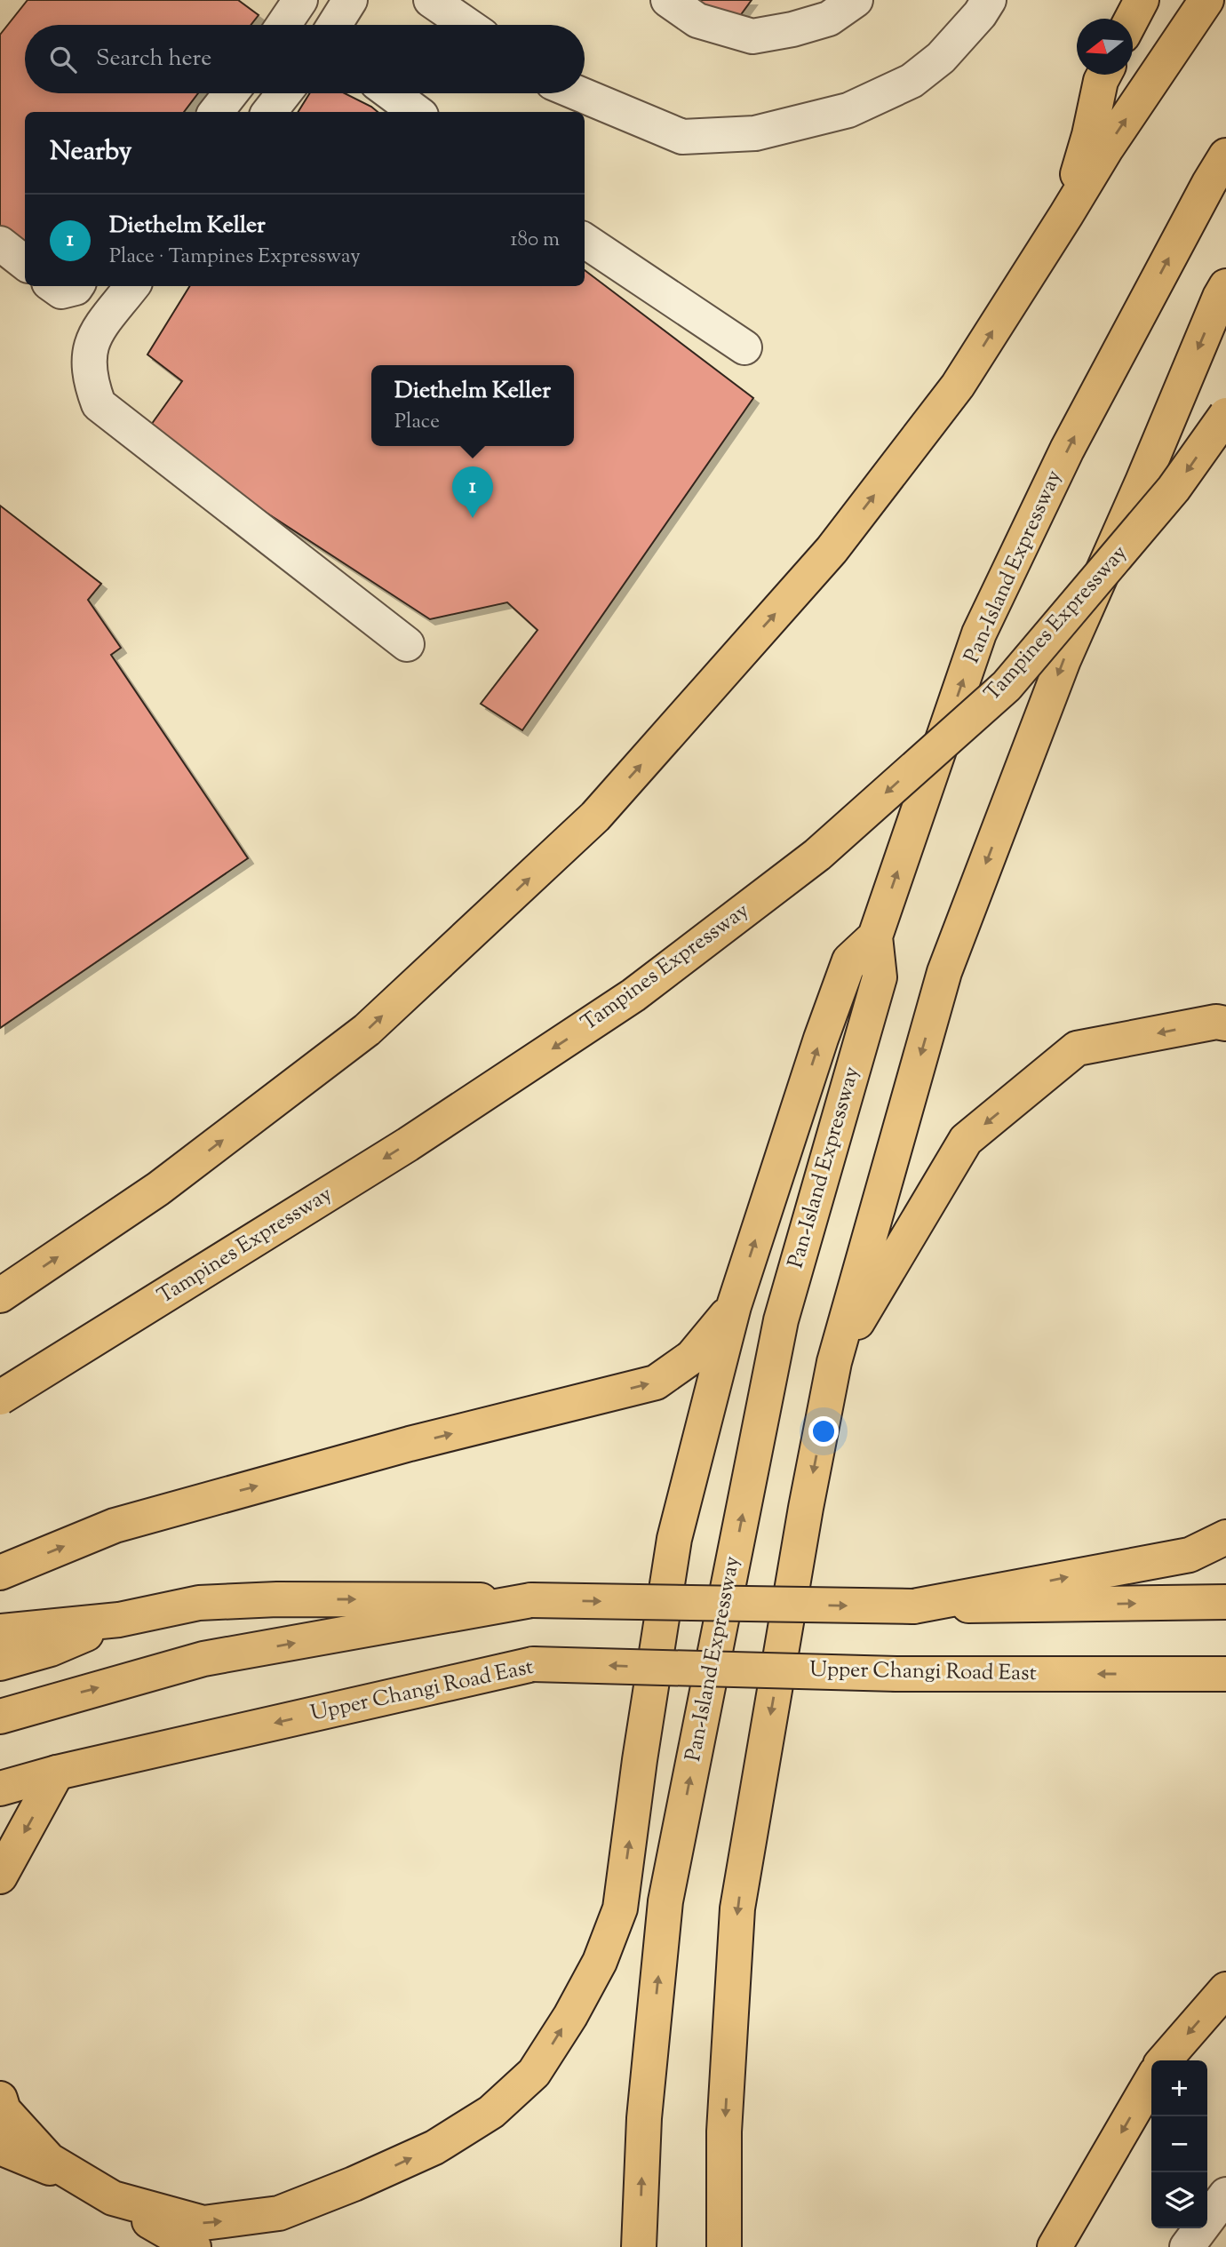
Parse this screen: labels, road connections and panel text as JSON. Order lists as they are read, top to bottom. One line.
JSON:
{"streets":{"main road":["Pan-Island Expressway","Tampines Expressway","Upper Changi Road East"]},"north":"left","page":{"search":"Search here","heading":"Nearby","list":[{"mark":"1","name":"Diethelm Keller","note":"Place · Tampines Expressway","value":"180 m"}],"popup":["Diethelm Keller","Place"],"pins":"1","map_buttons":["+","−"]}}
